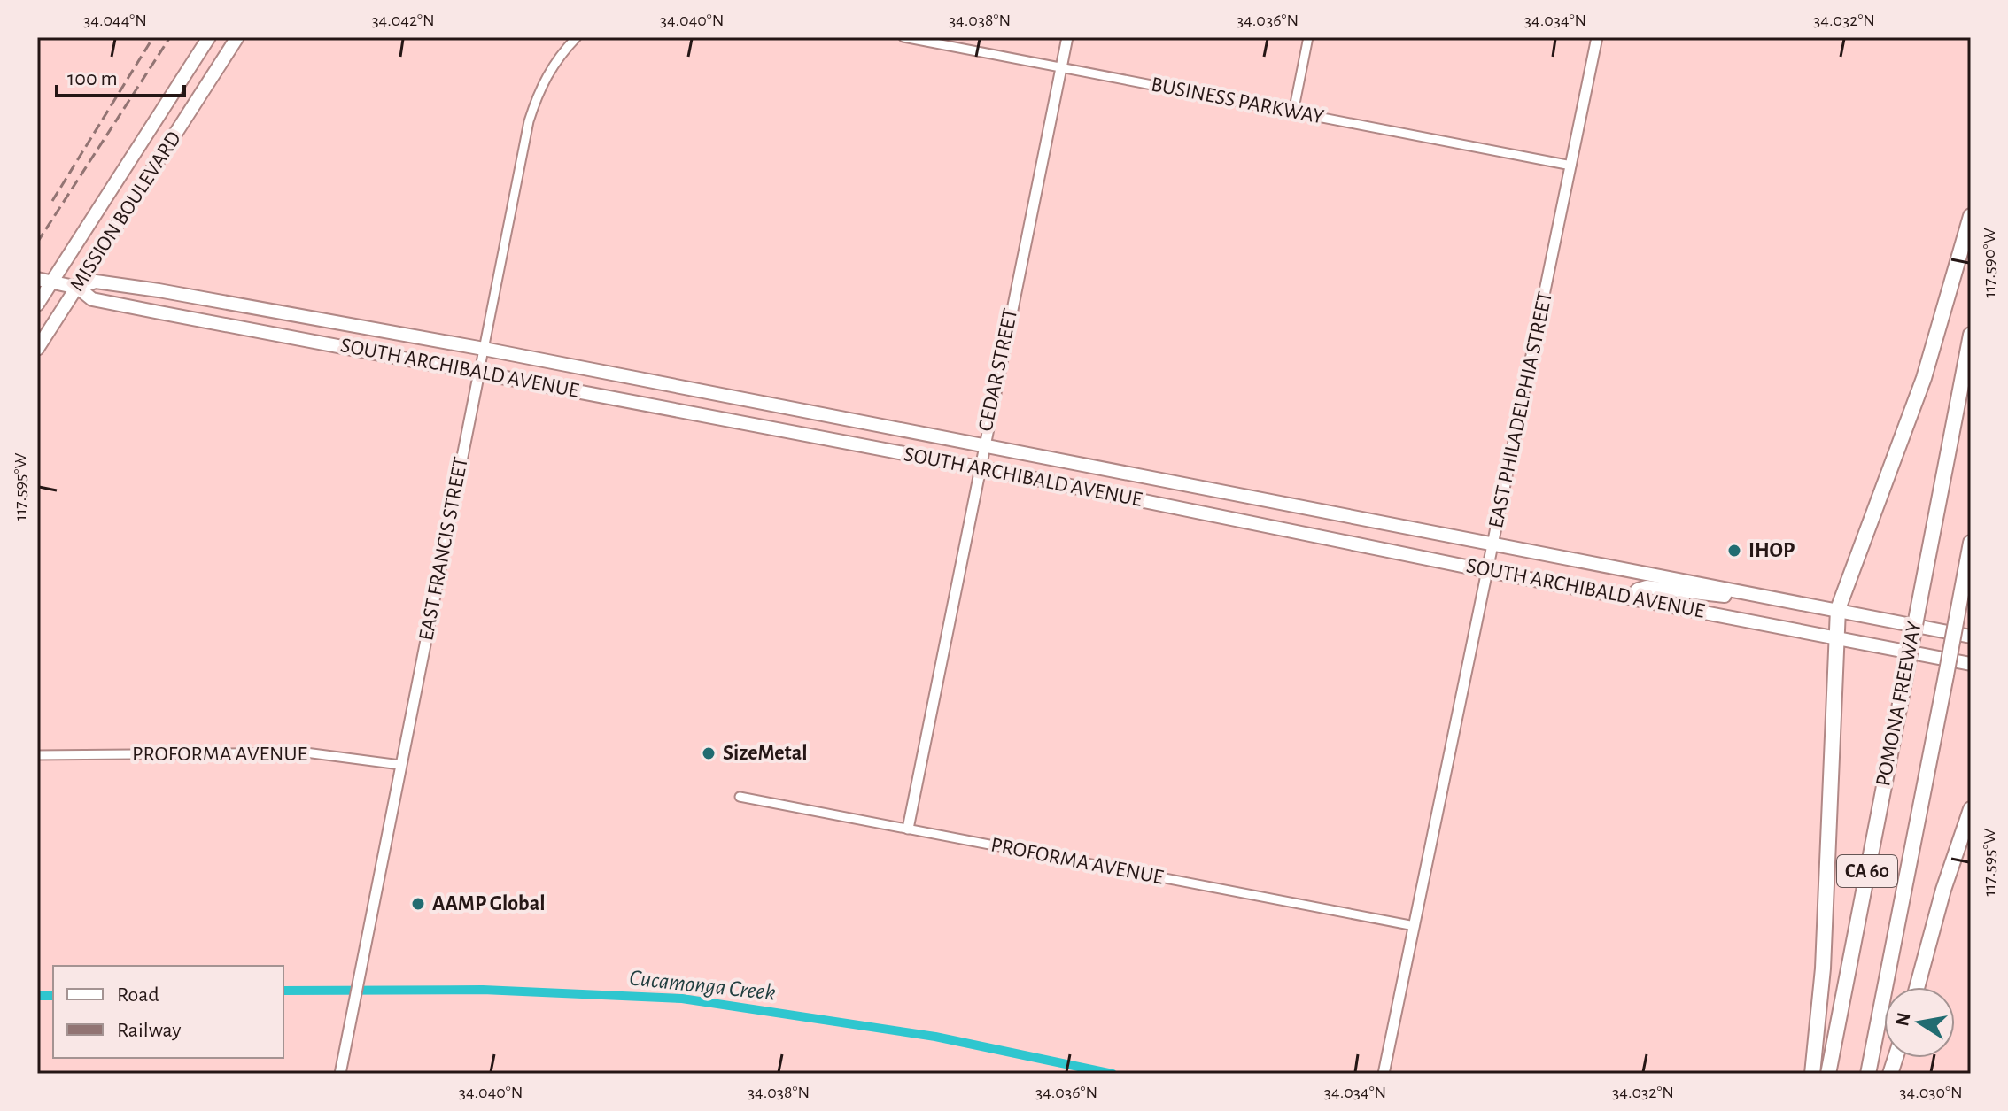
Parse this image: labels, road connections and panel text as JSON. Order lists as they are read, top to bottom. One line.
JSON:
{"streets":{"highway":["POMONA FREEWAY","CA 60"],"main road":["MISSION BOULEVARD","SOUTH ARCHIBALD AVENUE"],"street":["BUSINESS PARKWAY","CEDAR STREET","EAST PHILADELPHIA STREET","EAST FRANCIS STREET","PROFORMA AVENUE"]},"crossings":[["BUSINESS PARKWAY","CEDAR STREET"],["BUSINESS PARKWAY","EAST PHILADELPHIA STREET"],["MISSION BOULEVARD","SOUTH ARCHIBALD AVENUE"],["SOUTH ARCHIBALD AVENUE","CEDAR STREET"],["SOUTH ARCHIBALD AVENUE","EAST PHILADELPHIA STREET"],["SOUTH ARCHIBALD AVENUE","EAST FRANCIS STREET"],["CEDAR STREET","PROFORMA AVENUE"],["EAST PHILADELPHIA STREET","PROFORMA AVENUE"],["EAST FRANCIS STREET","PROFORMA AVENUE"]],"water":["Cucamonga Creek"],"places":["IHOP","SizeMetal","AAMP Global"],"legend":["Road","Railway"],"scale_bar":"100 m","north":"left","coordinates":["34.044°N","34.042°N","34.040°N","34.038°N","34.036°N","34.034°N","34.032°N","117.590°W","117.595°W","34.030°N"]}
